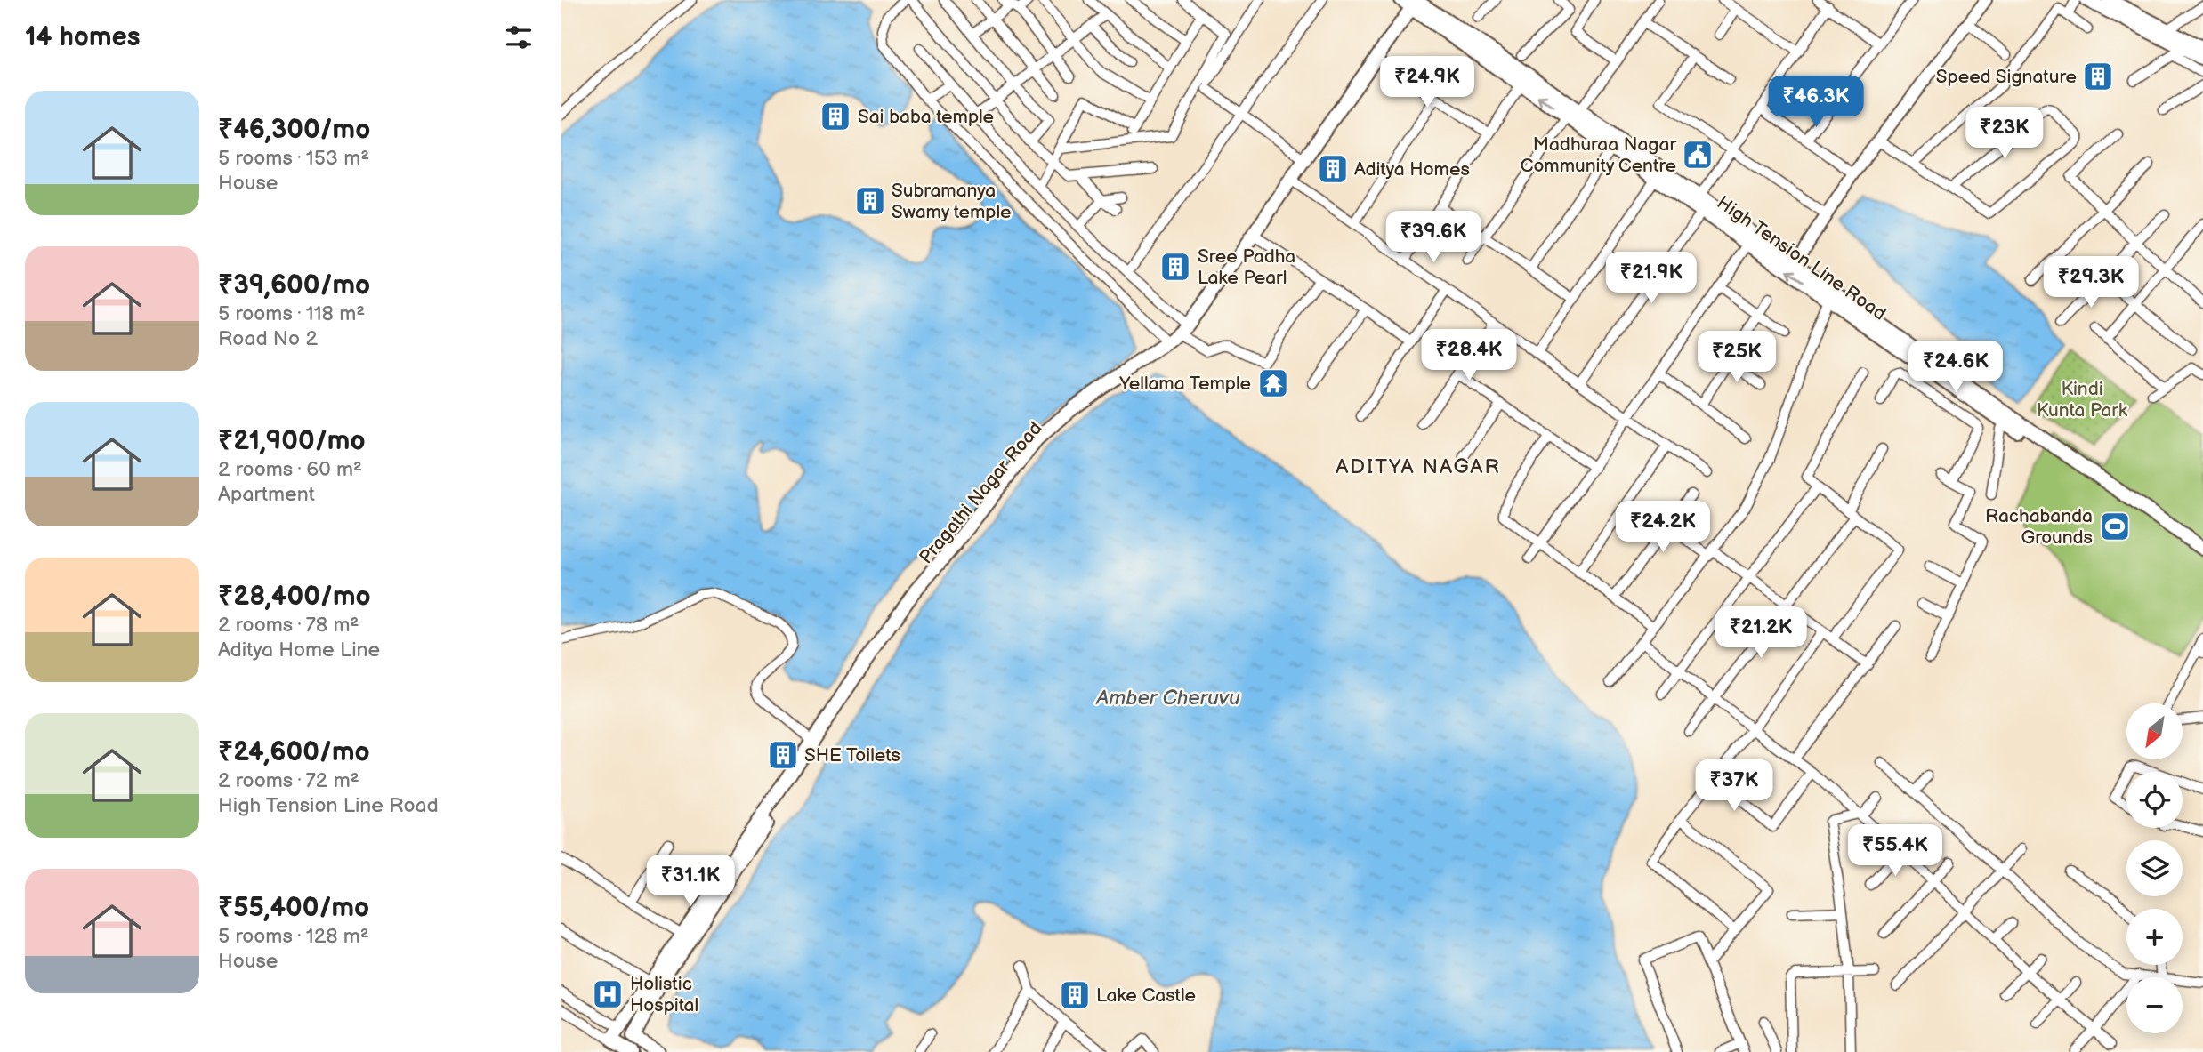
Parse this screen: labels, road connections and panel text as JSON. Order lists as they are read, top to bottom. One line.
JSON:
{"streets":{"main road":["High Tension Line Road","Pragathi Nagar Road"]},"districts":["ADITYA NAGAR"],"water":["Amber Cheruvu"],"parks":["Kindi Kunta Park"],"places":{"building":["Speed Signature","Sai baba temple","Aditya Homes","Subramanya Swamy temple","Sree Padha Lake Pearl","SHE Toilets","Lake Castle"],"public building":["Madhuraa Nagar Community Centre"],"temple":["Yellama Temple"],"sports":["Rachabanda Grounds"],"hospital":["Holistic Hospital"]},"north":"bottom left","page":{"heading":"14 homes","price":["₹24.9K","₹46.3K","₹23K","₹39.6K","₹21.9K","₹29.3K","₹28.4K","₹25K","₹24.6K","₹24.2K","₹21.2K","₹37K","₹55.4K","₹31.1K"],"list":[{"name":"₹46,300/mo","note":"5 rooms · 153 m² · House"},{"name":"₹39,600/mo","note":"5 rooms · 118 m² · Road No 2"},{"name":"₹21,900/mo","note":"2 rooms · 60 m² · Apartment"},{"name":"₹28,400/mo","note":"2 rooms · 78 m² · Aditya Home Line"},{"name":"₹24,600/mo","note":"2 rooms · 72 m² · High Tension Line Road"},{"name":"₹55,400/mo","note":"5 rooms · 128 m² · House"}],"map_buttons":["+","−"]}}
